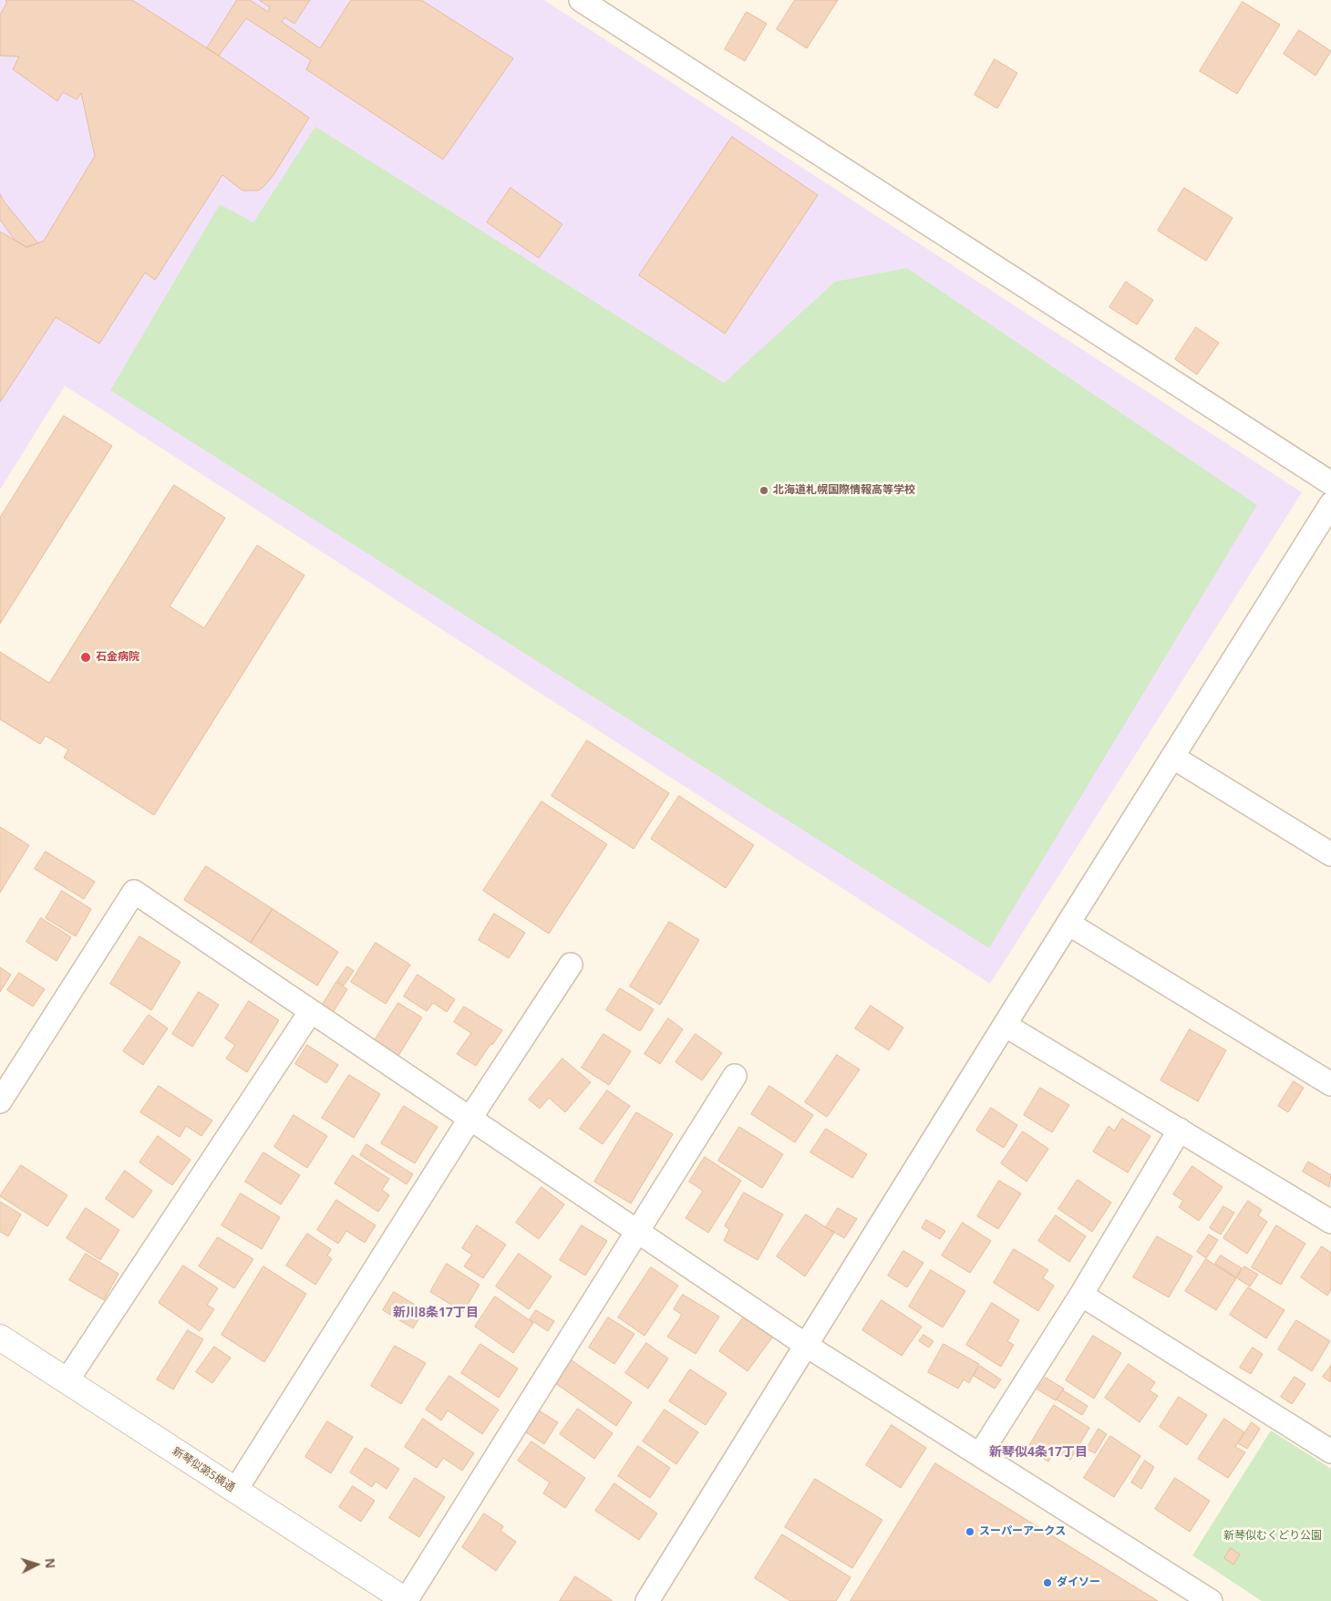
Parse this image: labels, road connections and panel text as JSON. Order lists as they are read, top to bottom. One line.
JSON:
{"streets":{"street":["新琴似第5横通"]},"districts":["新川8条17丁目","新琴似4条17丁目"],"parks":["新琴似むくどり公園"],"places":["北海道札幌国際情報高等学校","石金病院","スーパーアークス","ダイソー"],"north":"right"}
